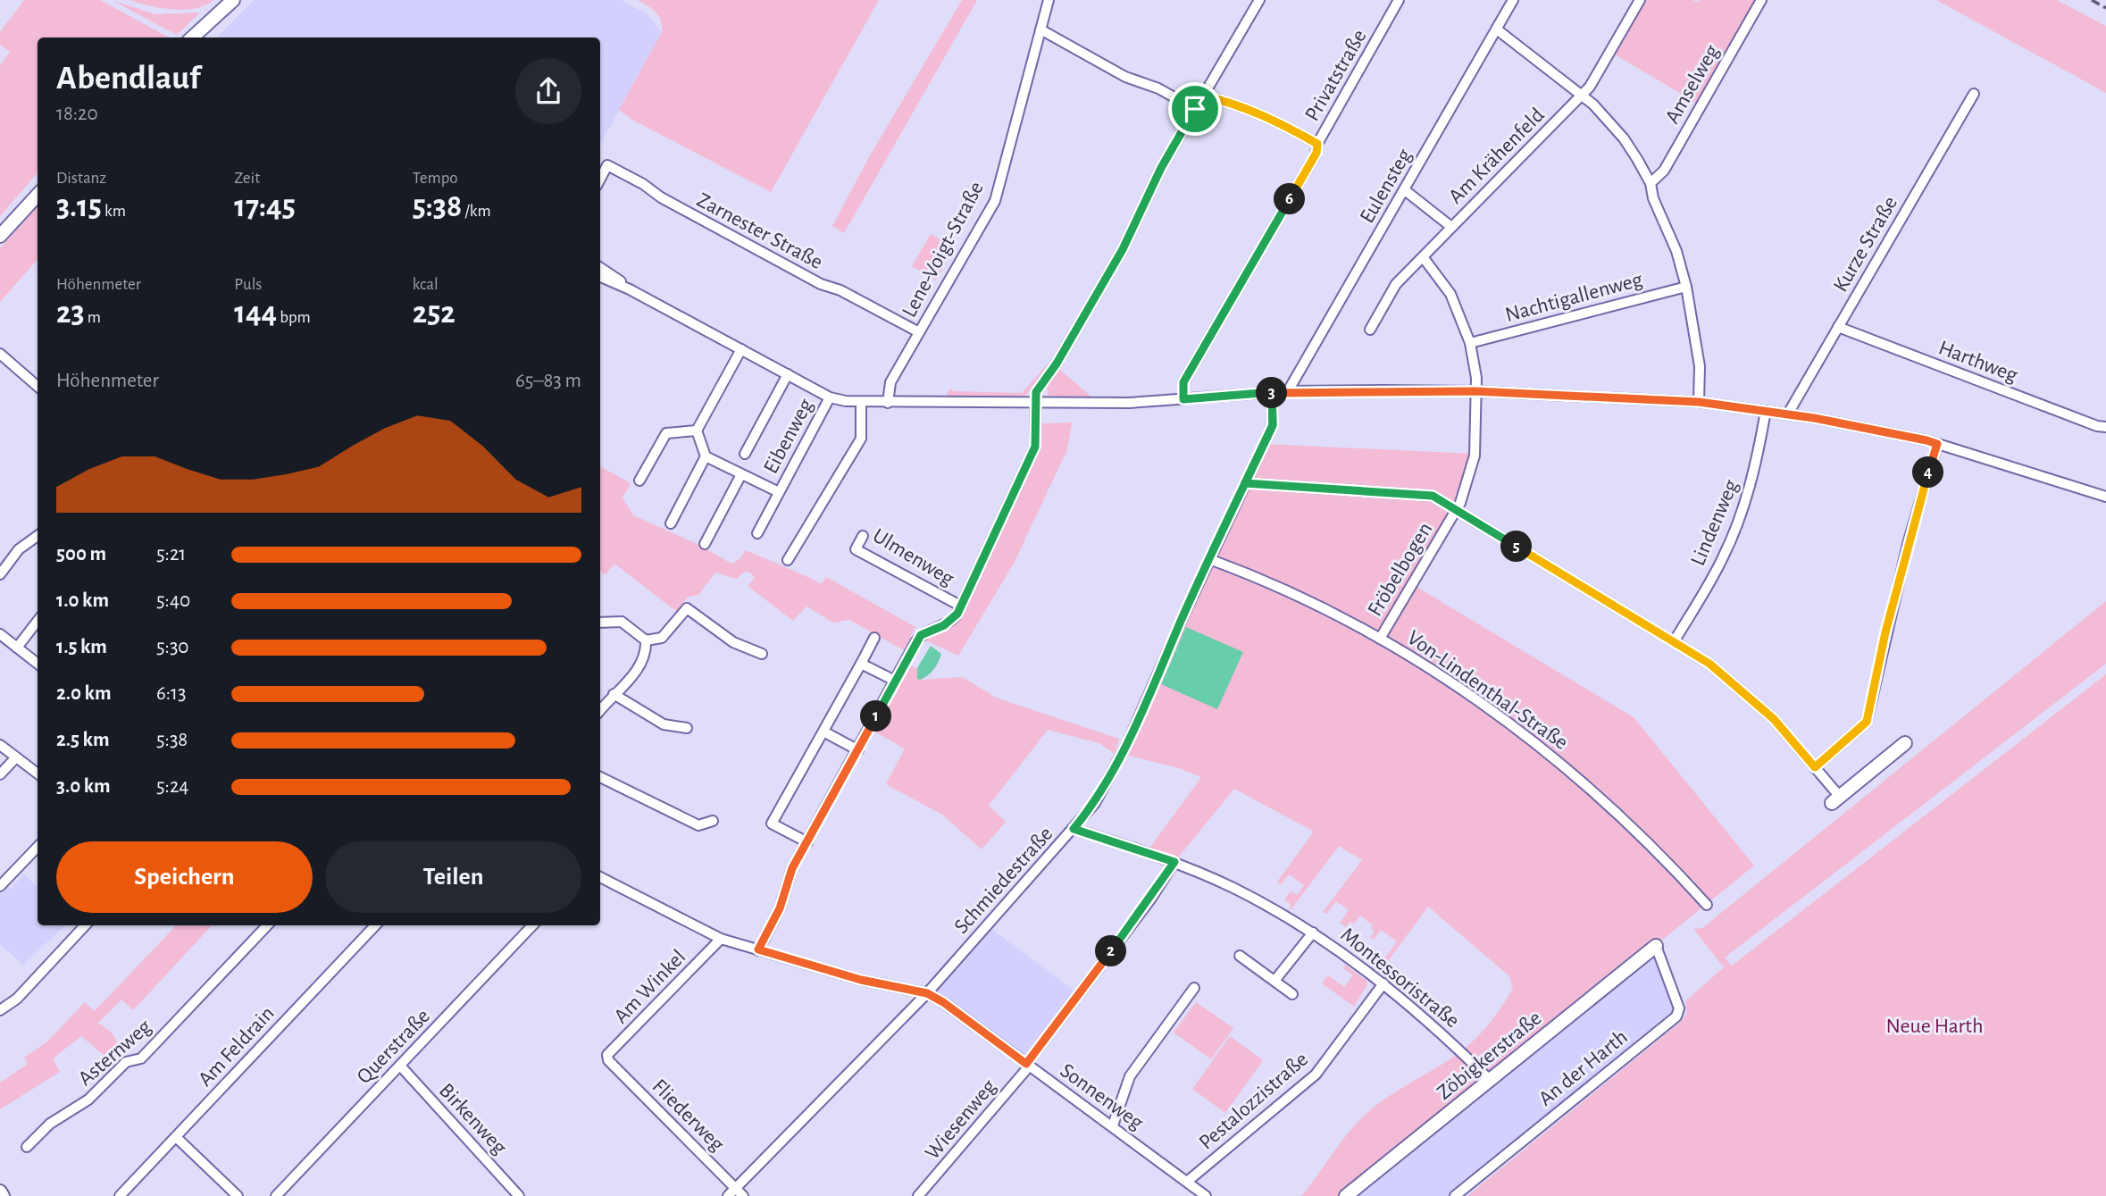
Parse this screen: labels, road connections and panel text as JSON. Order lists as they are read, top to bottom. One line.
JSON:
{"streets":{"main road":["Zöbigkerstraße"],"street":["Privatstraße","Amselweg","Am Krähenfeld","Eulensteg","Zarnester Straße","Kurze Straße","Lene-Voigt-Straße","Nachtigallenweg","Harthweg","Eibenweg","Lindenweg","Ulmenweg","Fröbelbogen","Von-Lindenthal-Straße","Schmiedestraße","Montessoristraße","Am Winkel","Am Feldrain","Querstraße","Asternweg","An der Harth","Sonnenweg","Pestalozzistraße","Fliederweg","Birkenweg","Wiesenweg"]},"crossings":[["Zarnester Straße","Lene-Voigt-Straße"],["Kurze Straße","Harthweg"],["Fröbelbogen","Von-Lindenthal-Straße"],["Fröbelbogen","Schmiedestraße"],["Von-Lindenthal-Straße","Schmiedestraße"],["Schmiedestraße","Montessoristraße"],["Schmiedestraße","Sonnenweg"],["Schmiedestraße","Fliederweg"],["Montessoristraße","Zöbigkerstraße"],["Montessoristraße","Pestalozzistraße"],["Montessoristraße","Wiesenweg"],["Am Winkel","Sonnenweg"],["Am Winkel","Fliederweg"],["Querstraße","Birkenweg"],["Zöbigkerstraße","An der Harth"],["Sonnenweg","Pestalozzistraße"],["Sonnenweg","Wiesenweg"]],"parks":["Neue Harth"],"page":{"heading":["Abendlauf","18:20"],"stats":[["Distanz","3.15 km"],["Zeit","17:45"],["Tempo","5:38 /km"],["Höhenmeter","23 m"],["Puls","144 bpm"],["kcal","252"]],"pins":["6","3","4","5","1","2"],"chart":["Höhenmeter","65–83 m"],"list":[{"name":"500 m","note":"5:21"},{"name":"1.0 km","note":"5:40"},{"name":"1.5 km","note":"5:30"},{"name":"2.0 km","note":"6:13"},{"name":"2.5 km","note":"5:38"},{"name":"3.0 km","note":"5:24"}],"buttons":["Speichern","Teilen"]}}
